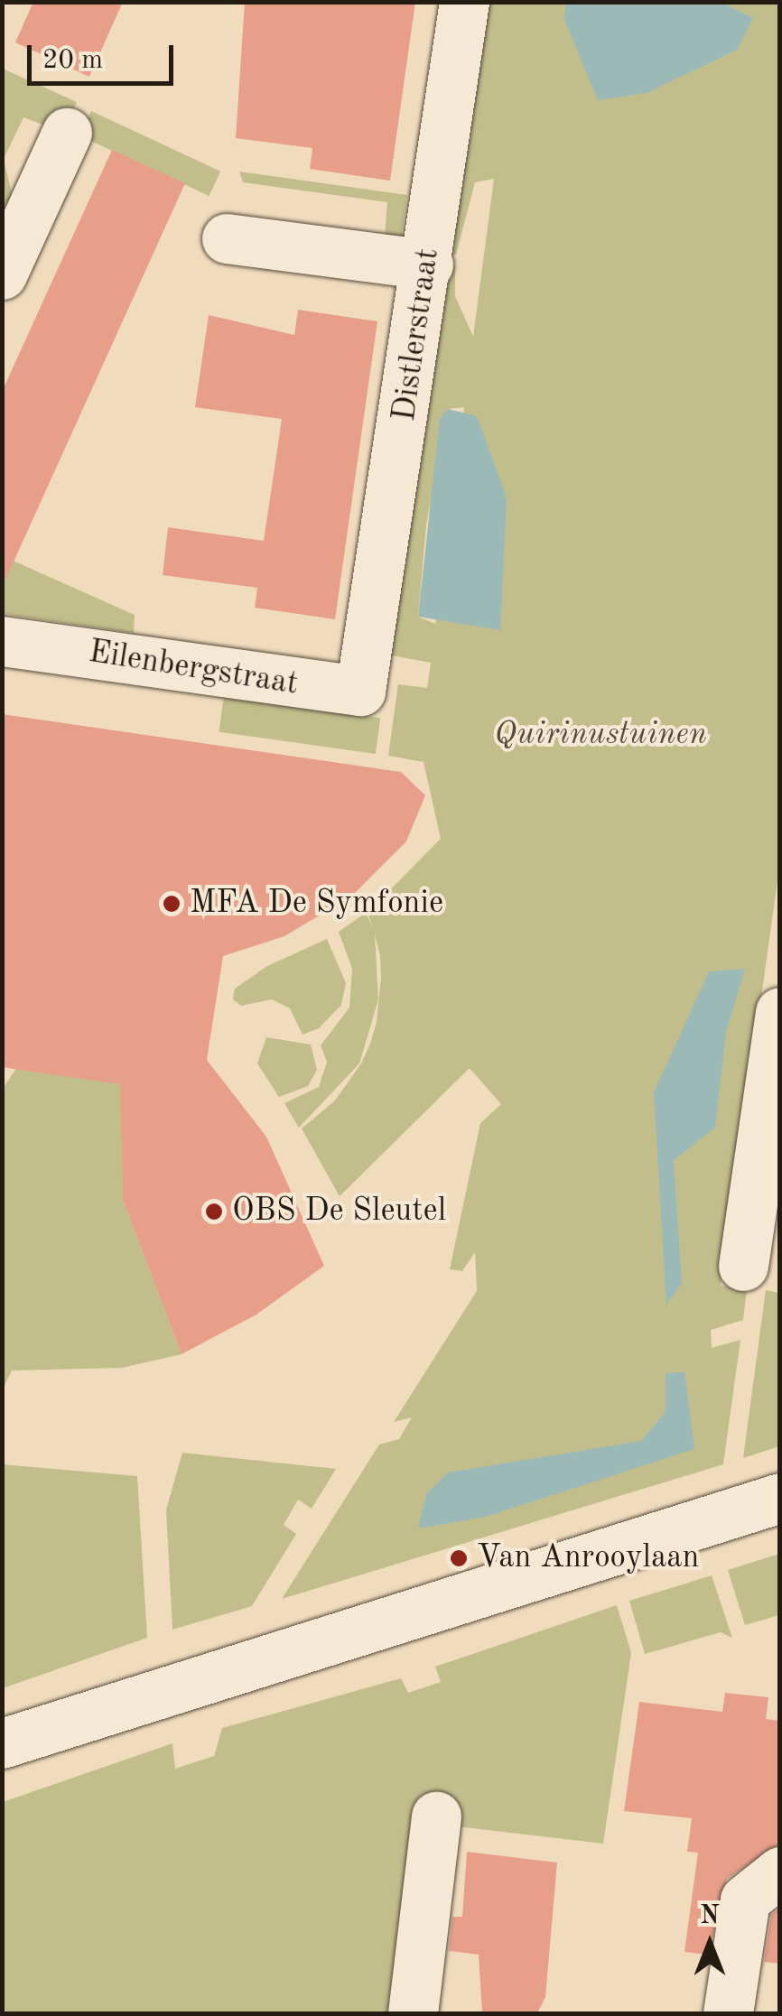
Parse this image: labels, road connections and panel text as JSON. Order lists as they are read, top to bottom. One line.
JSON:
{"streets":{"street":["Distlerstraat","Eilenbergstraat"]},"crossings":[["Distlerstraat","Eilenbergstraat"]],"parks":["Quirinustuinen"],"places":["MFA De Symfonie","OBS De Sleutel","Van Anrooylaan"],"scale_bar":"20 m","north":"top"}
